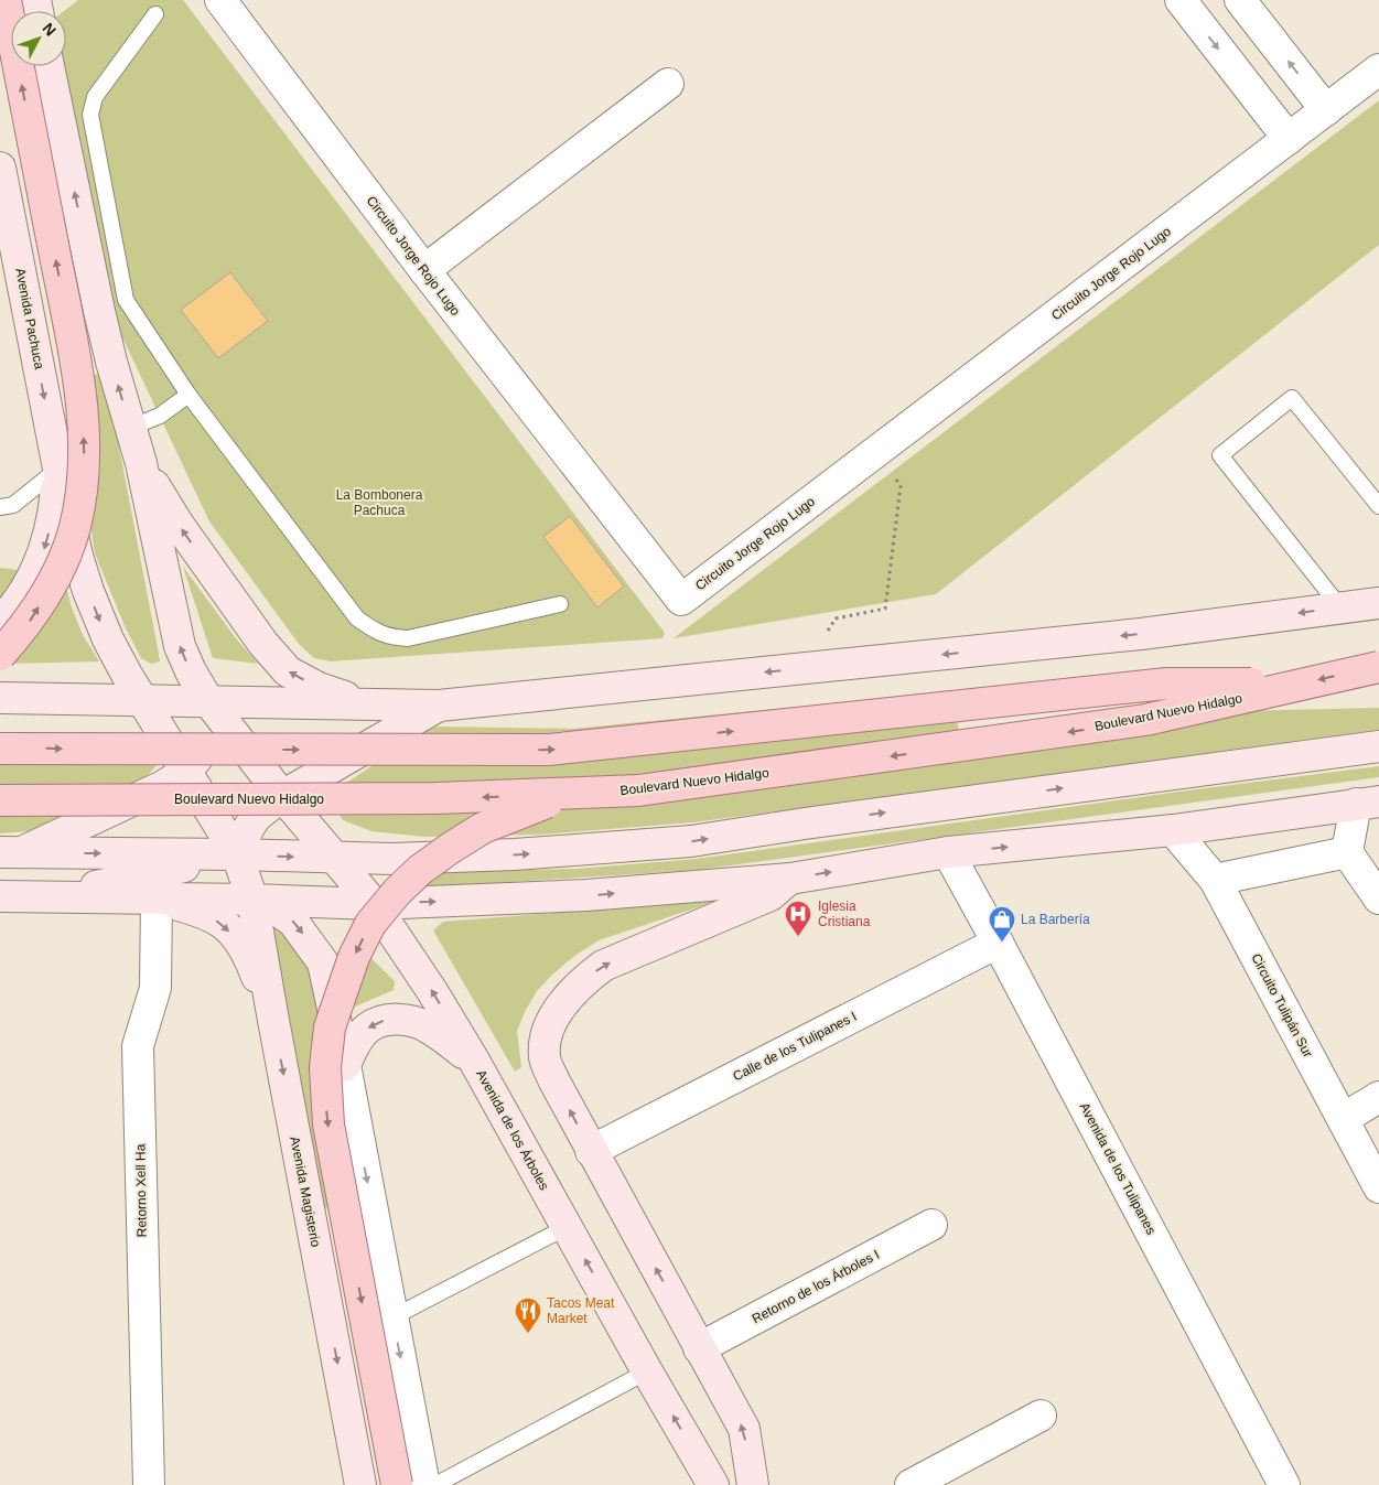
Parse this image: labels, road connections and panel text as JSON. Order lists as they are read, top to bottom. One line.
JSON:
{"streets":{"main road":["Avenida Pachuca","Boulevard Nuevo Hidalgo","Avenida de los Árboles","Avenida Magisterio"],"street":["Circuito Jorge Rojo Lugo","Circuito Tulipán Sur","Calle de los Tulipanes I","Avenida de los Tulipanes","Retorno Xell Ha","Retorno de los Árboles I"]},"crossings":[["Avenida Pachuca","Avenida Magisterio"],["Calle de los Tulipanes I","Avenida de los Tulipanes"]],"one_way":["Avenida Magisterio"],"parks":["La Bombonera Pachuca"],"places":{"hospital":["Iglesia Cristiana"],"shop":["La Barbería"],"restaurant":["Tacos Meat Market"]},"north":"top right"}
